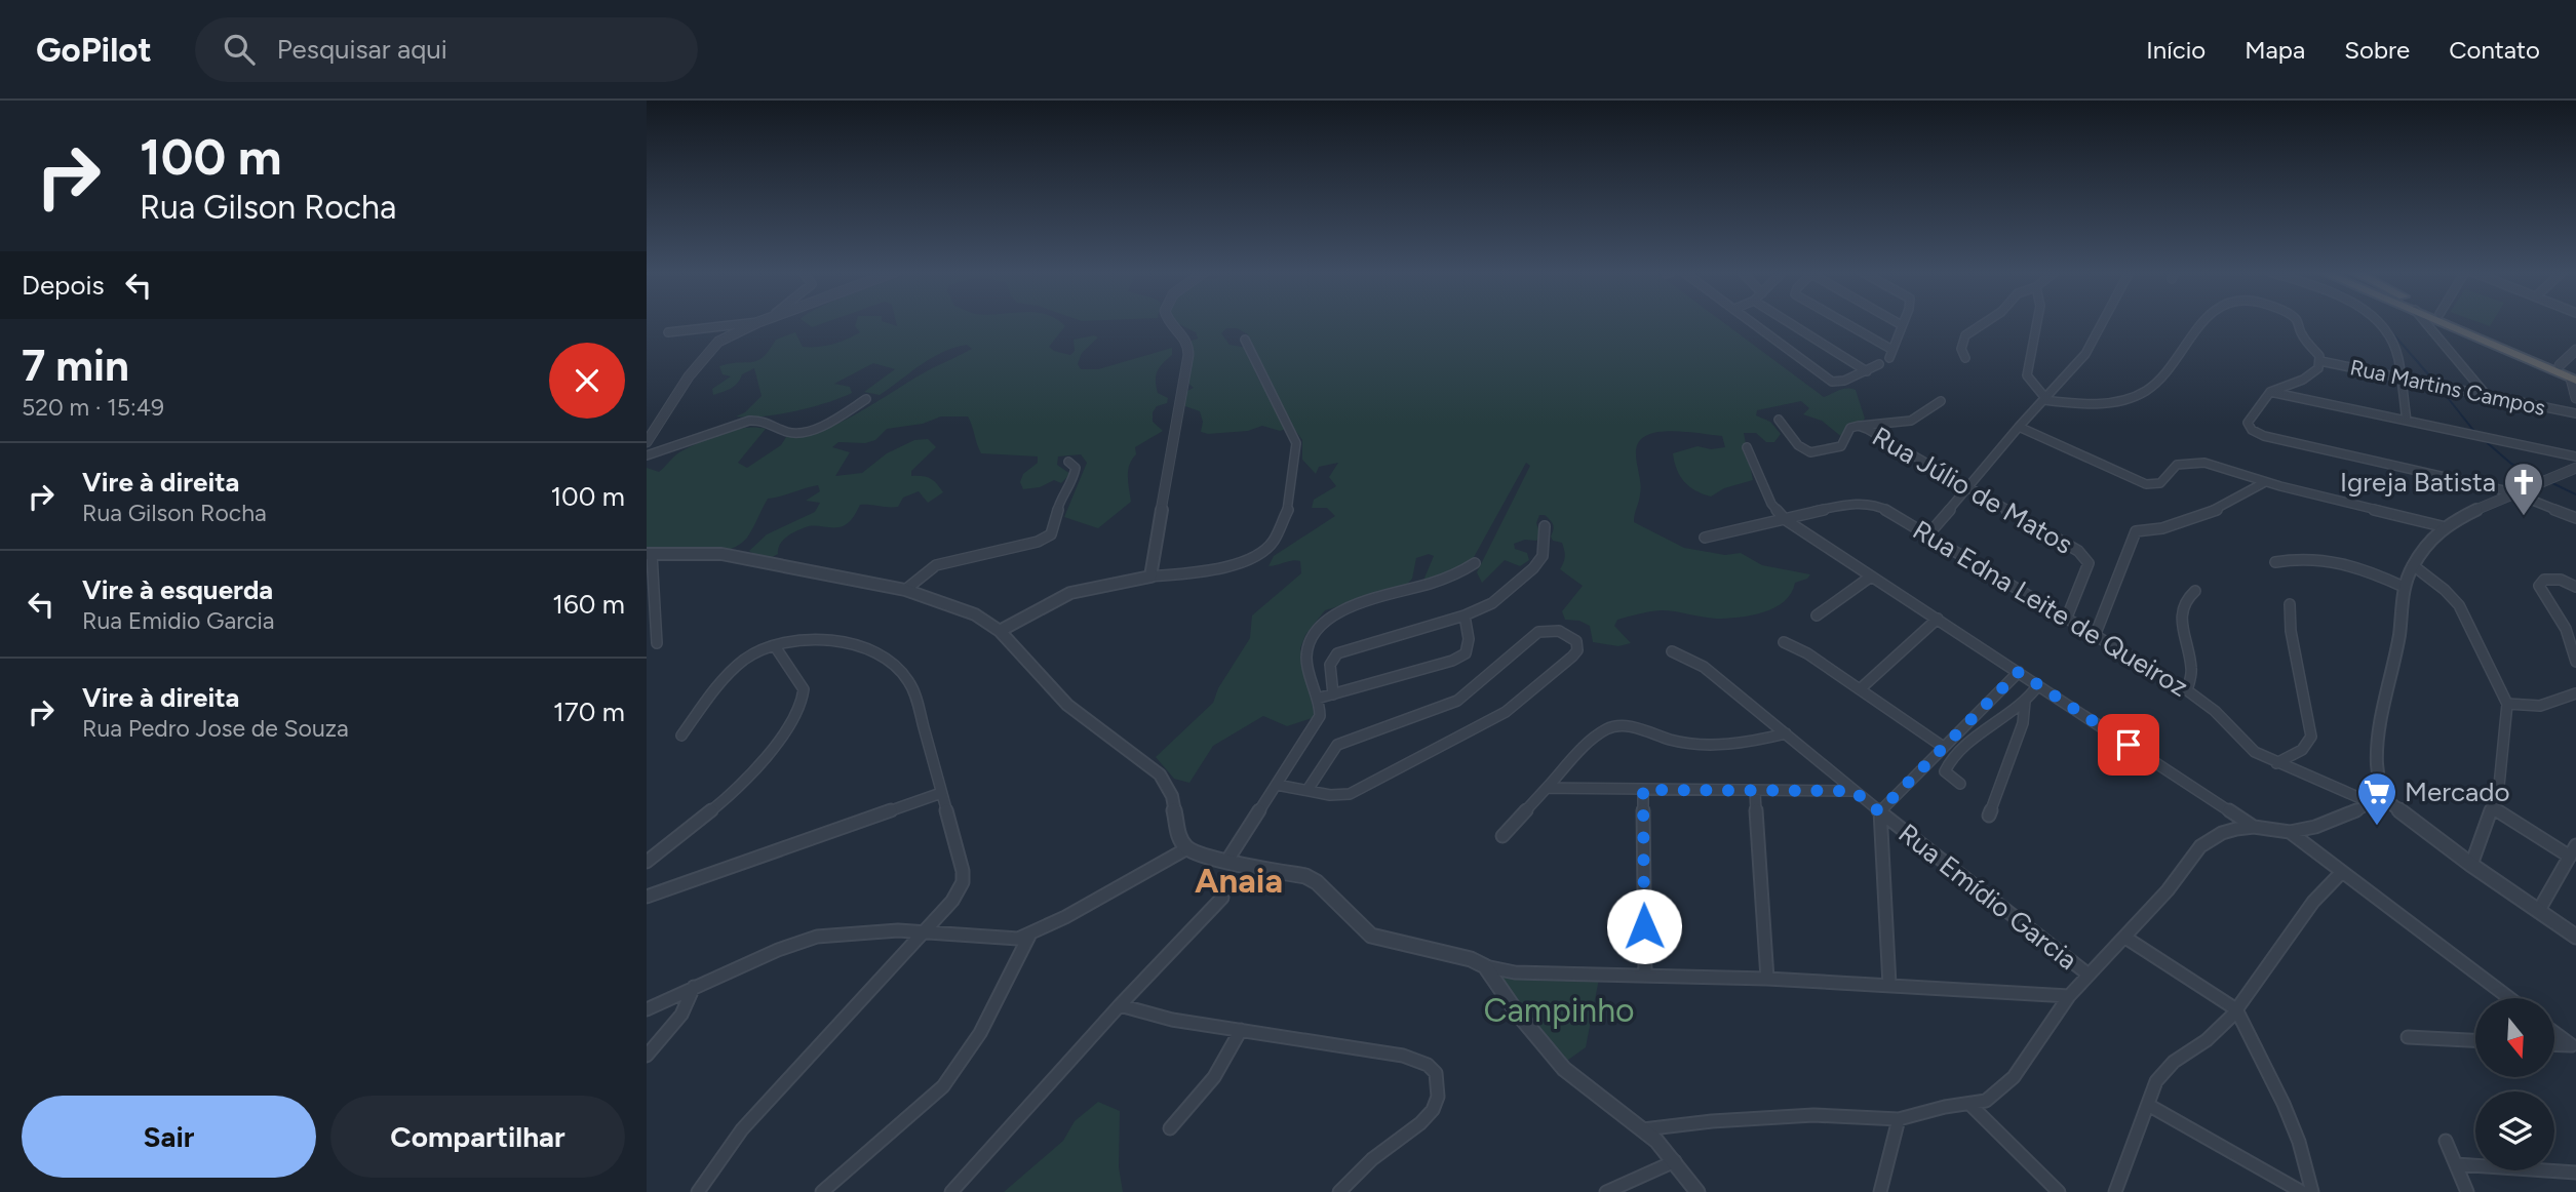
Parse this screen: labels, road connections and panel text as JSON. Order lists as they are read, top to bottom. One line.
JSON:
{"streets":{"street":["Rua Martins Campos","Rua Júlio de Matos","Rua Edna Leite de Queiroz","Rua Emídio Garcia"]},"crossings":[["Rua Júlio de Matos","Rua Edna Leite de Queiroz"]],"districts":["Anaia"],"parks":["Campinho"],"places":{"church":["Igreja Batista"],"supermarket":["Mercado"]},"north":"bottom","page":{"header":"GoPilot","search":"Pesquisar aqui","nav":["Início","Mapa","Sobre","Contato"],"turn":["100 m","Rua Gilson Rocha"],"then":"Depois","heading":["7 min","520 m · 15:49"],"list":[{"name":"Vire à direita","note":"Rua Gilson Rocha","value":"100 m"},{"name":"Vire à esquerda","note":"Rua Emidio Garcia","value":"160 m"},{"name":"Vire à direita","note":"Rua Pedro Jose de Souza","value":"170 m"}],"buttons":["Sair","Compartilhar"]}}
